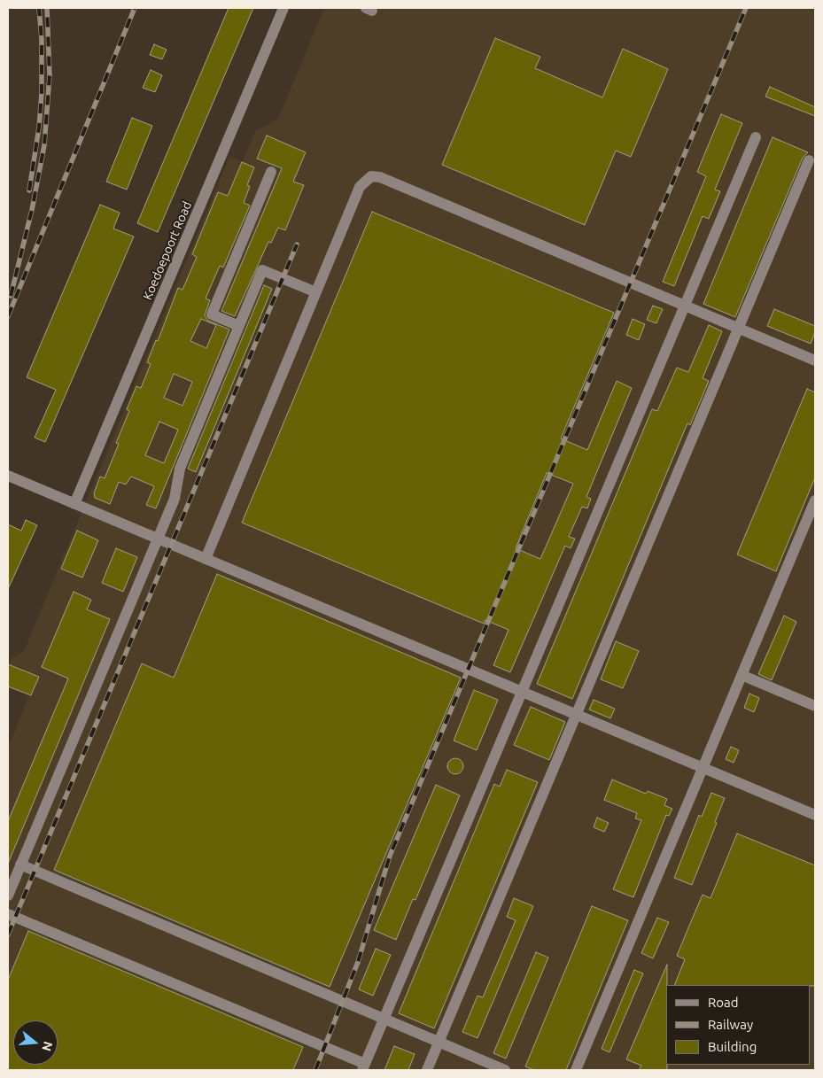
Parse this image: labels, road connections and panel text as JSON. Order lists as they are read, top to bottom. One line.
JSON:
{"streets":{"street":["Koedoepoort Road"]},"legend":["Road","Railway","Building"],"north":"right"}
